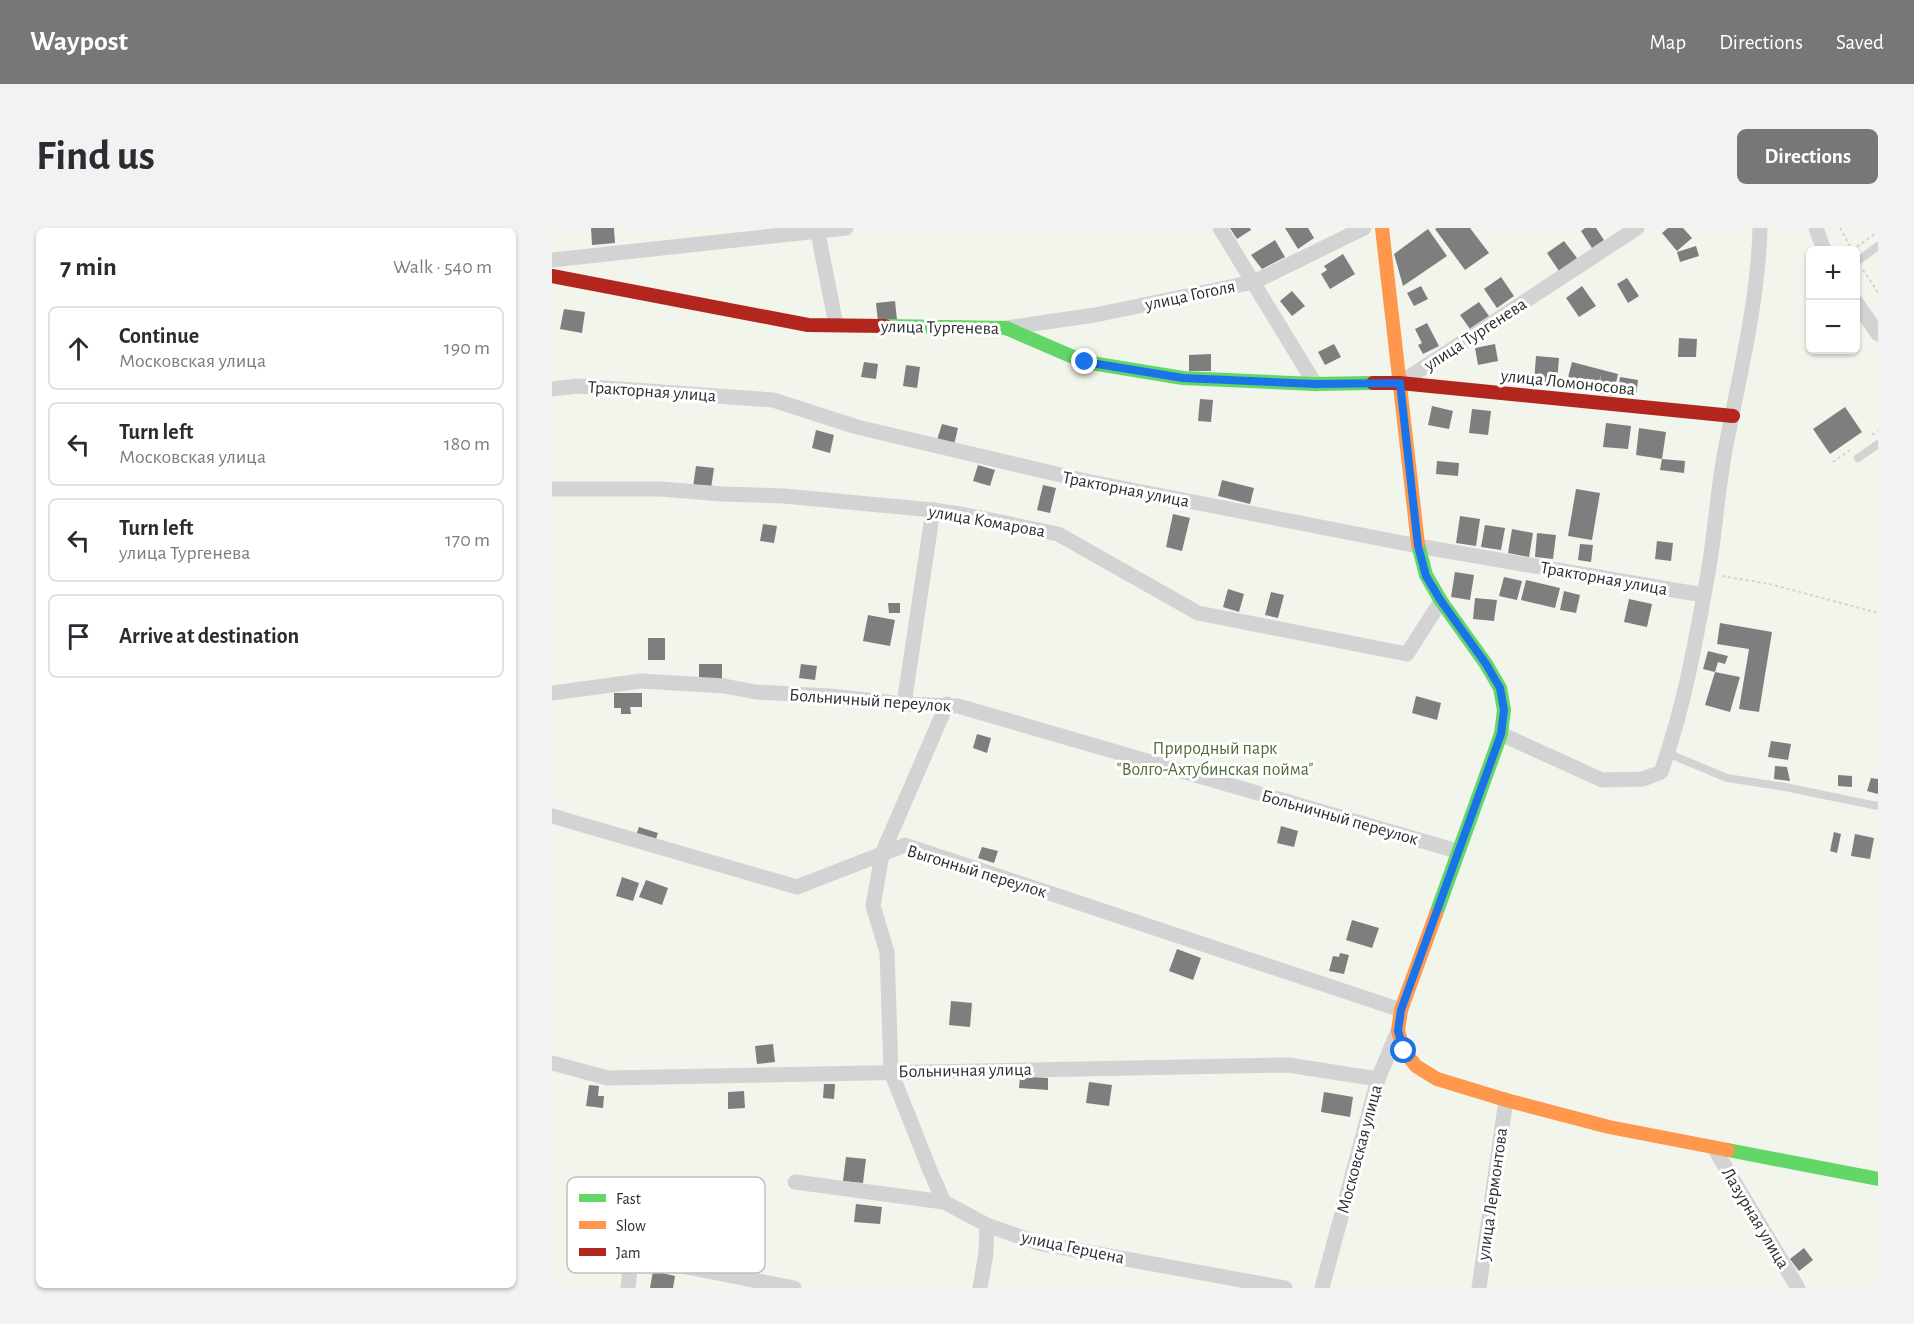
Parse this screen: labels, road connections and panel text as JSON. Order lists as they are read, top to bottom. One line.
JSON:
{"streets":{"street":["улица Гоголя","улица Тургенева","улица Ломоносова","Тракторная улица","улица Комарова","Больничный переулок","Выгонный переулок","Больничная улица","Московская улица","улица Лермонтова","Лазурная улица","улица Герцена"]},"crossings":[["улица Гоголя","улица Тургенева"],["улица Тургенева","улица Ломоносова"],["улица Тургенева","Московская улица"],["улица Ломоносова","Московская улица"],["Тракторная улица","Московская улица"],["улица Комарова","Московская улица"],["Больничный переулок","Московская улица"],["Выгонный переулок","Московская улица"],["Больничная улица","Московская улица"]],"parks":["Природный парк \"Волго-Ахтубинская пойма\""],"legend":["Fast","Slow","Jam"],"page":{"header":"Waypost","nav":["Map","Directions","Saved"],"buttons":"Directions","title":"Find us","heading":["7 min","Walk · 540 m"],"map_buttons":["+","−"],"list":[["Continue","Московская улица","190 m"],["Turn left","Московская улица","180 m"],["Turn left","улица Тургенева","170 m"],"Arrive at destination"]}}
